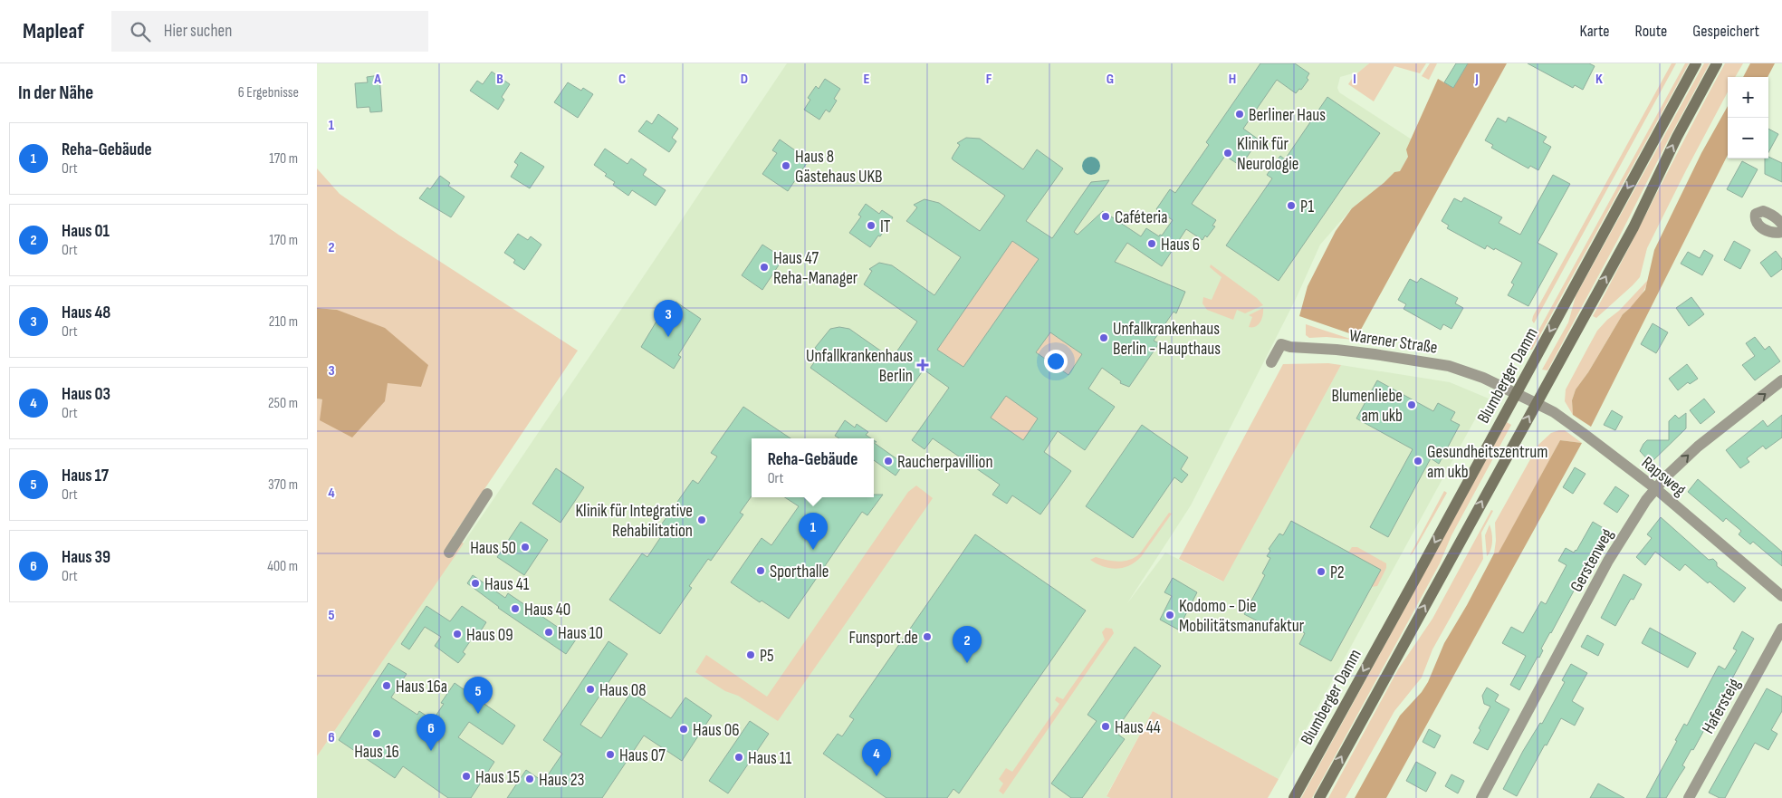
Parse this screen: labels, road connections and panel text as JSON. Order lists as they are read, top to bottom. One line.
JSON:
{"streets":{"main road":["Blumberger Damm"],"street":["Warener Straße","Rapsweg","Gerstenweg","Hafersteig"]},"crossings":[["Warener Straße","Blumberger Damm"],["Warener Straße","Rapsweg"],["Blumberger Damm","Rapsweg"],["Rapsweg","Gerstenweg"]],"places":{"other":["Berliner Haus","Klinik für Neurologie","Haus 8 Gästehaus UKB","P1","Caféteria","IT","Haus 6","Haus 47 Reha-Manager","Unfallkrankenhaus Berlin - Haupthaus","Blumenliebe am ukb","Raucherpavillion","Gesundheitszentrum am ukb","Klinik für Integrative Rehabilitation","Haus 50","Sporthalle","P2","Haus 41","Haus 40","Kodomo - Die Mobilitätsmanufaktur","Haus 10","Haus 09","Funsport.de","P5","Haus 16a","Haus 08","Haus 44","Haus 06","Haus 16","Haus 07","Haus 11","Haus 15","Haus 23"],"health":["Unfallkrankenhaus Berlin"]},"page":{"header":"Mapleaf","search":"Hier suchen","nav":["Karte","Route","Gespeichert"],"heading":["In der Nähe","6 Ergebnisse"],"map_buttons":["+","−"],"list":[{"mark":"1","name":"Reha-Gebäude","note":"Ort","value":"170 m"},{"mark":"2","name":"Haus 01","note":"Ort","value":"170 m"},{"mark":"3","name":"Haus 48","note":"Ort","value":"210 m"},{"mark":"4","name":"Haus 03","note":"Ort","value":"250 m"},{"mark":"5","name":"Haus 17","note":"Ort","value":"370 m"},{"mark":"6","name":"Haus 39","note":"Ort","value":"400 m"}],"pins":["3","1","2","5","6","4"],"popup":["Reha-Gebäude","Ort"]},"grid":{"columns":["A","B","C","D","E","F","G","H","I","J","K"],"rows":["1","2","3","4","5","6"]}}
